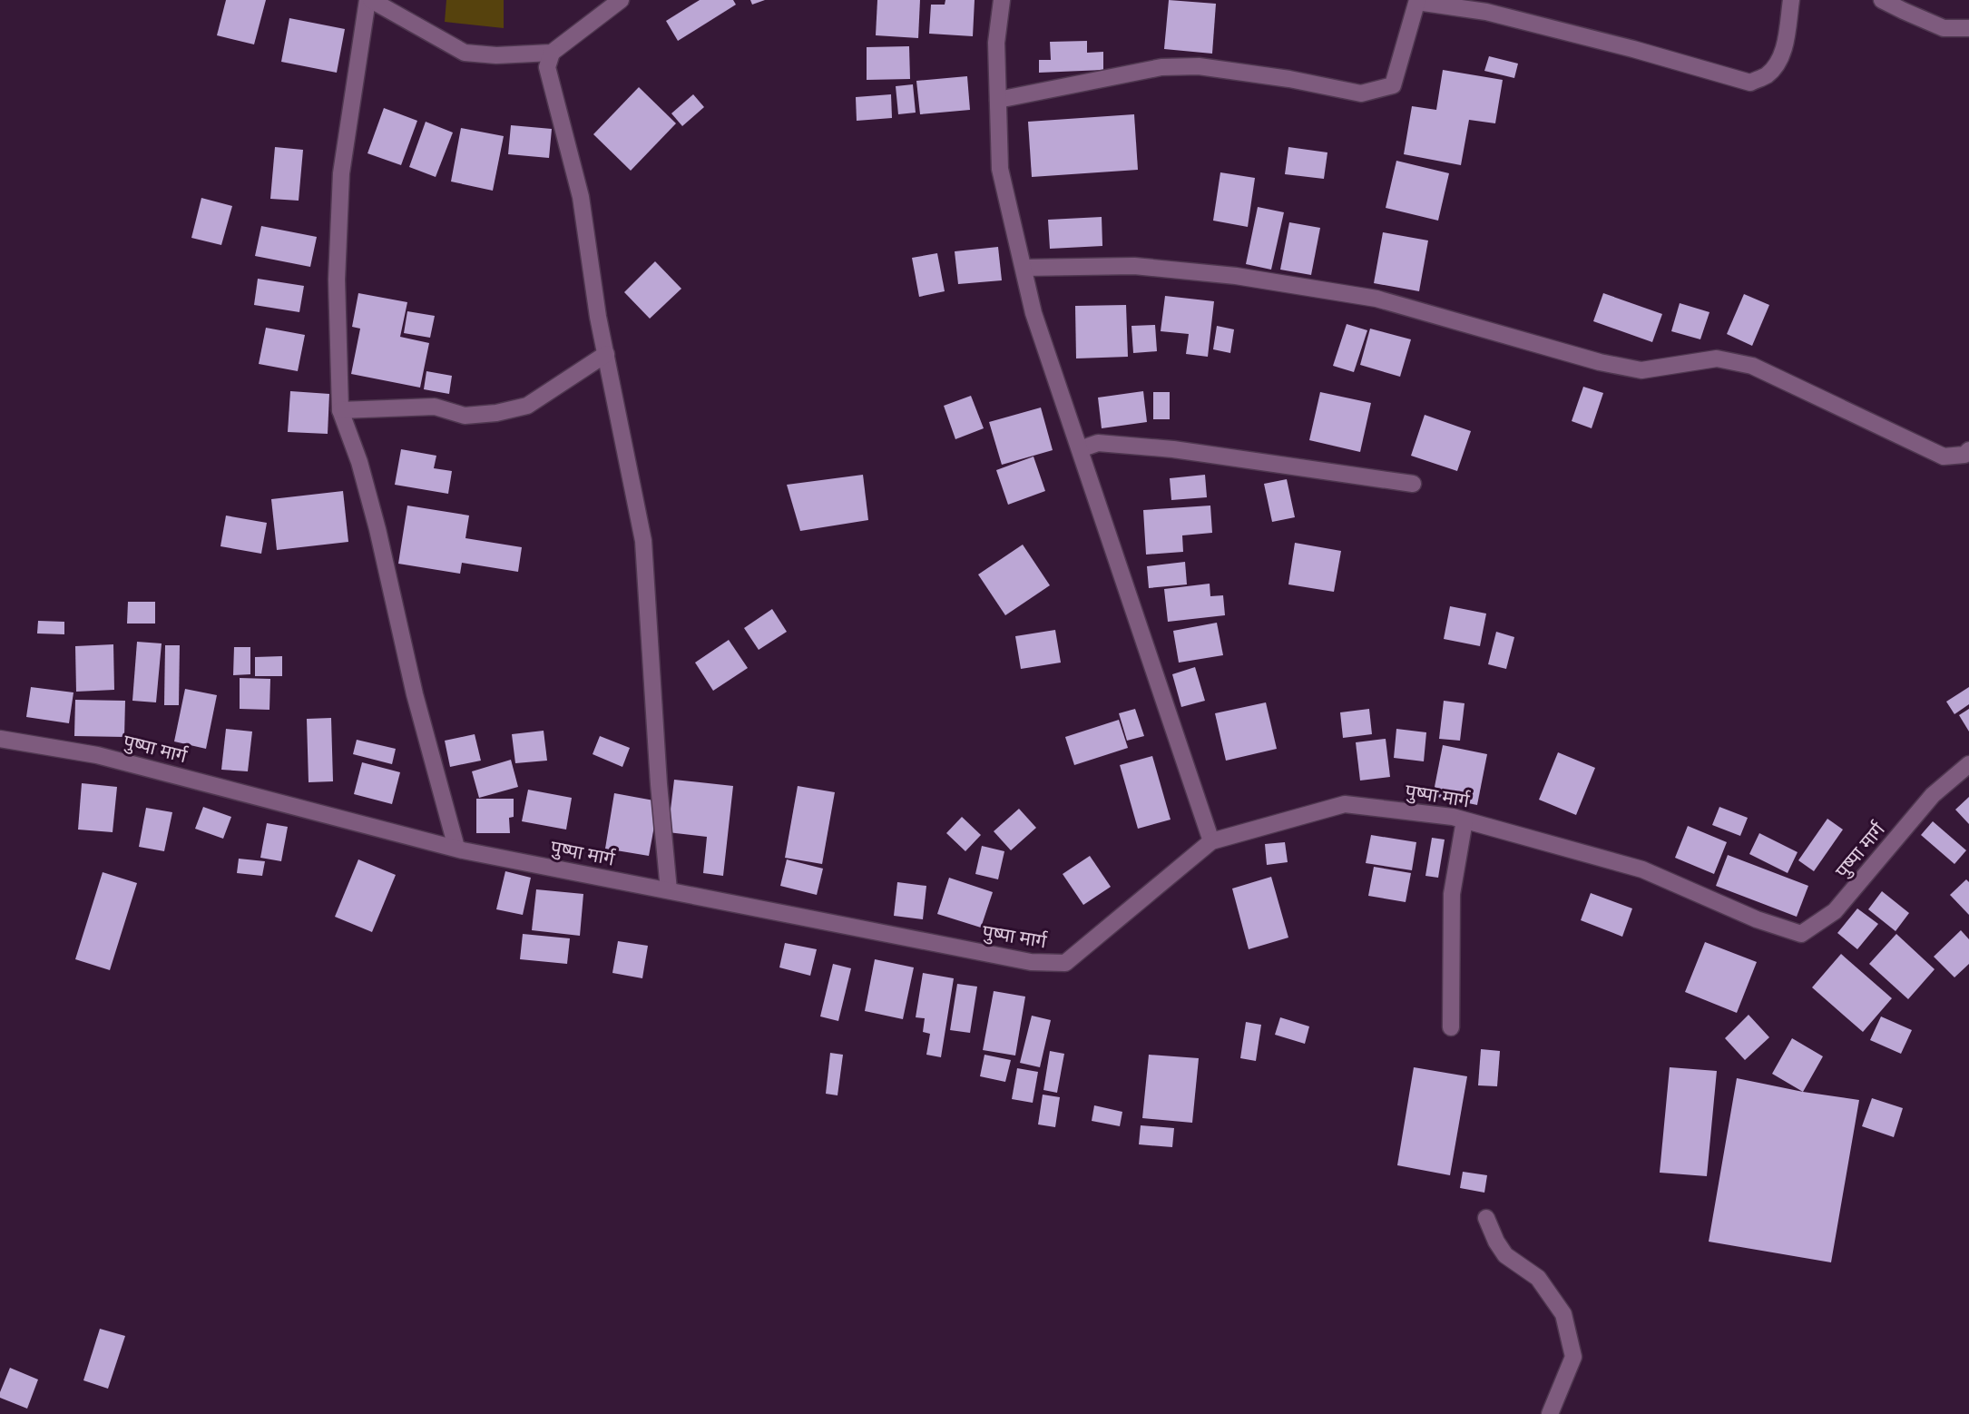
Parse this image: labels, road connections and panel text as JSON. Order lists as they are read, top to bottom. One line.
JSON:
{"streets":{"street":["पुष्पा मार्ग"]}}
